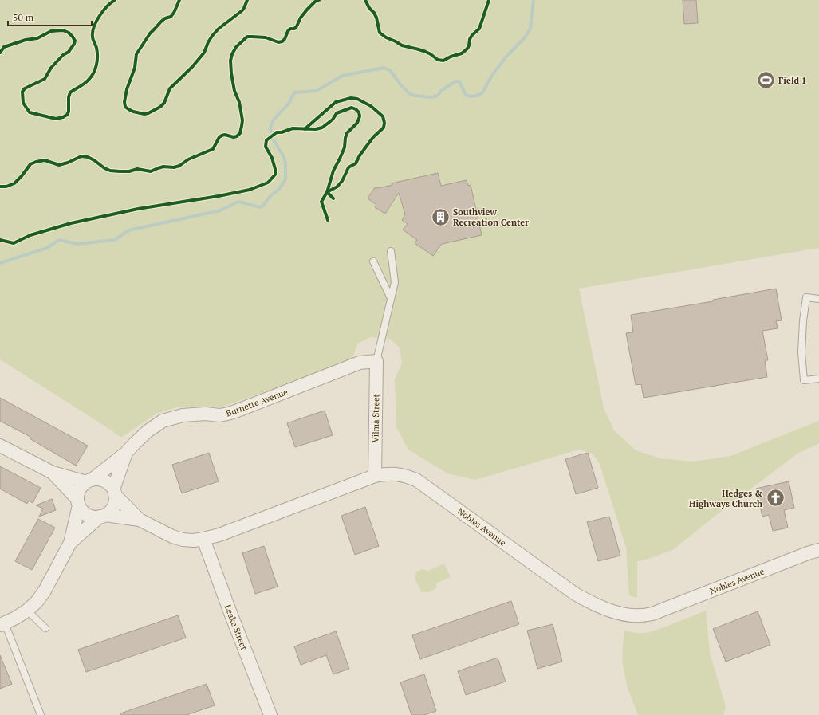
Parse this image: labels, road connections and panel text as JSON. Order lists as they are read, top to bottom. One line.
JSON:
{"streets":{"street":["Burnette Avenue","Vilma Street","Nobles Avenue","Leake Street"]},"crossings":[["Burnette Avenue","Vilma Street"],["Burnette Avenue","Nobles Avenue"],["Vilma Street","Nobles Avenue"],["Nobles Avenue","Leake Street"]],"places":{"sports":["Field 1"],"building":["Southview Recreation Center"],"church":["Hedges & Highways Church"]},"scale_bar":"50 m"}
